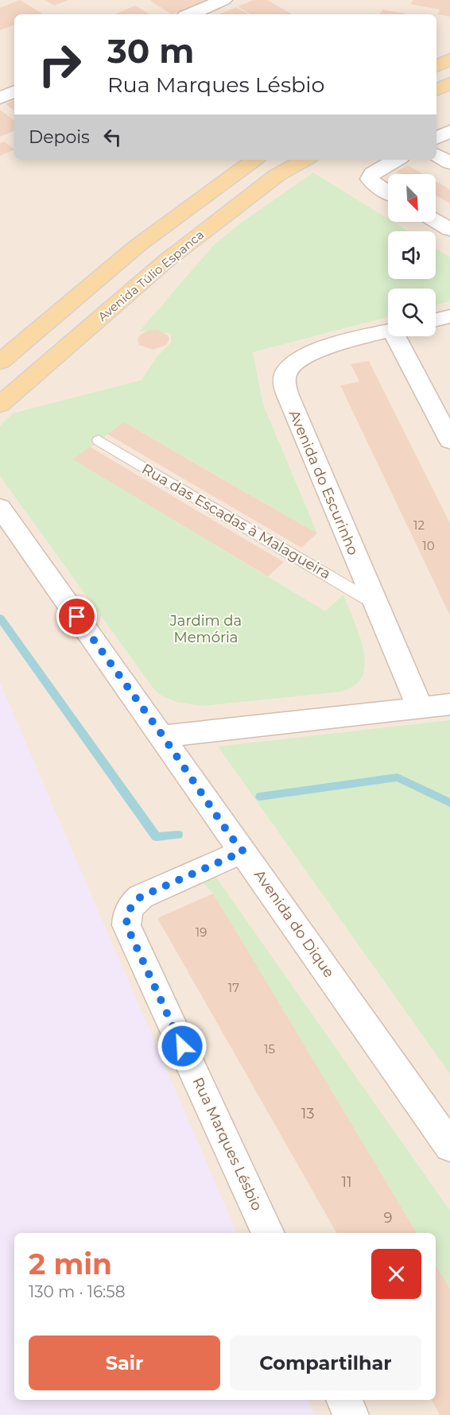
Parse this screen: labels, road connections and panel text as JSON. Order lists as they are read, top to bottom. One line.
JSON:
{"streets":{"main road":["Avenida Túlio Espanca"],"street":["Avenida do Escurinho","Avenida do Dique","Rua Marques Lésbio"],"lane":["Rua das Escadas à Malagueira"]},"crossings":[["Avenida do Escurinho","Rua das Escadas à Malagueira"],["Avenida do Dique","Rua Marques Lésbio"]],"parks":["Jardim da Memória"],"house_numbers":["12","10","19","17","15","13","11","9"],"north":"bottom right","page":{"turn":["30 m","Rua Marques Lésbio"],"then":"Depois","heading":["2 min","130 m · 16:58"],"buttons":["Sair","Compartilhar"]}}
